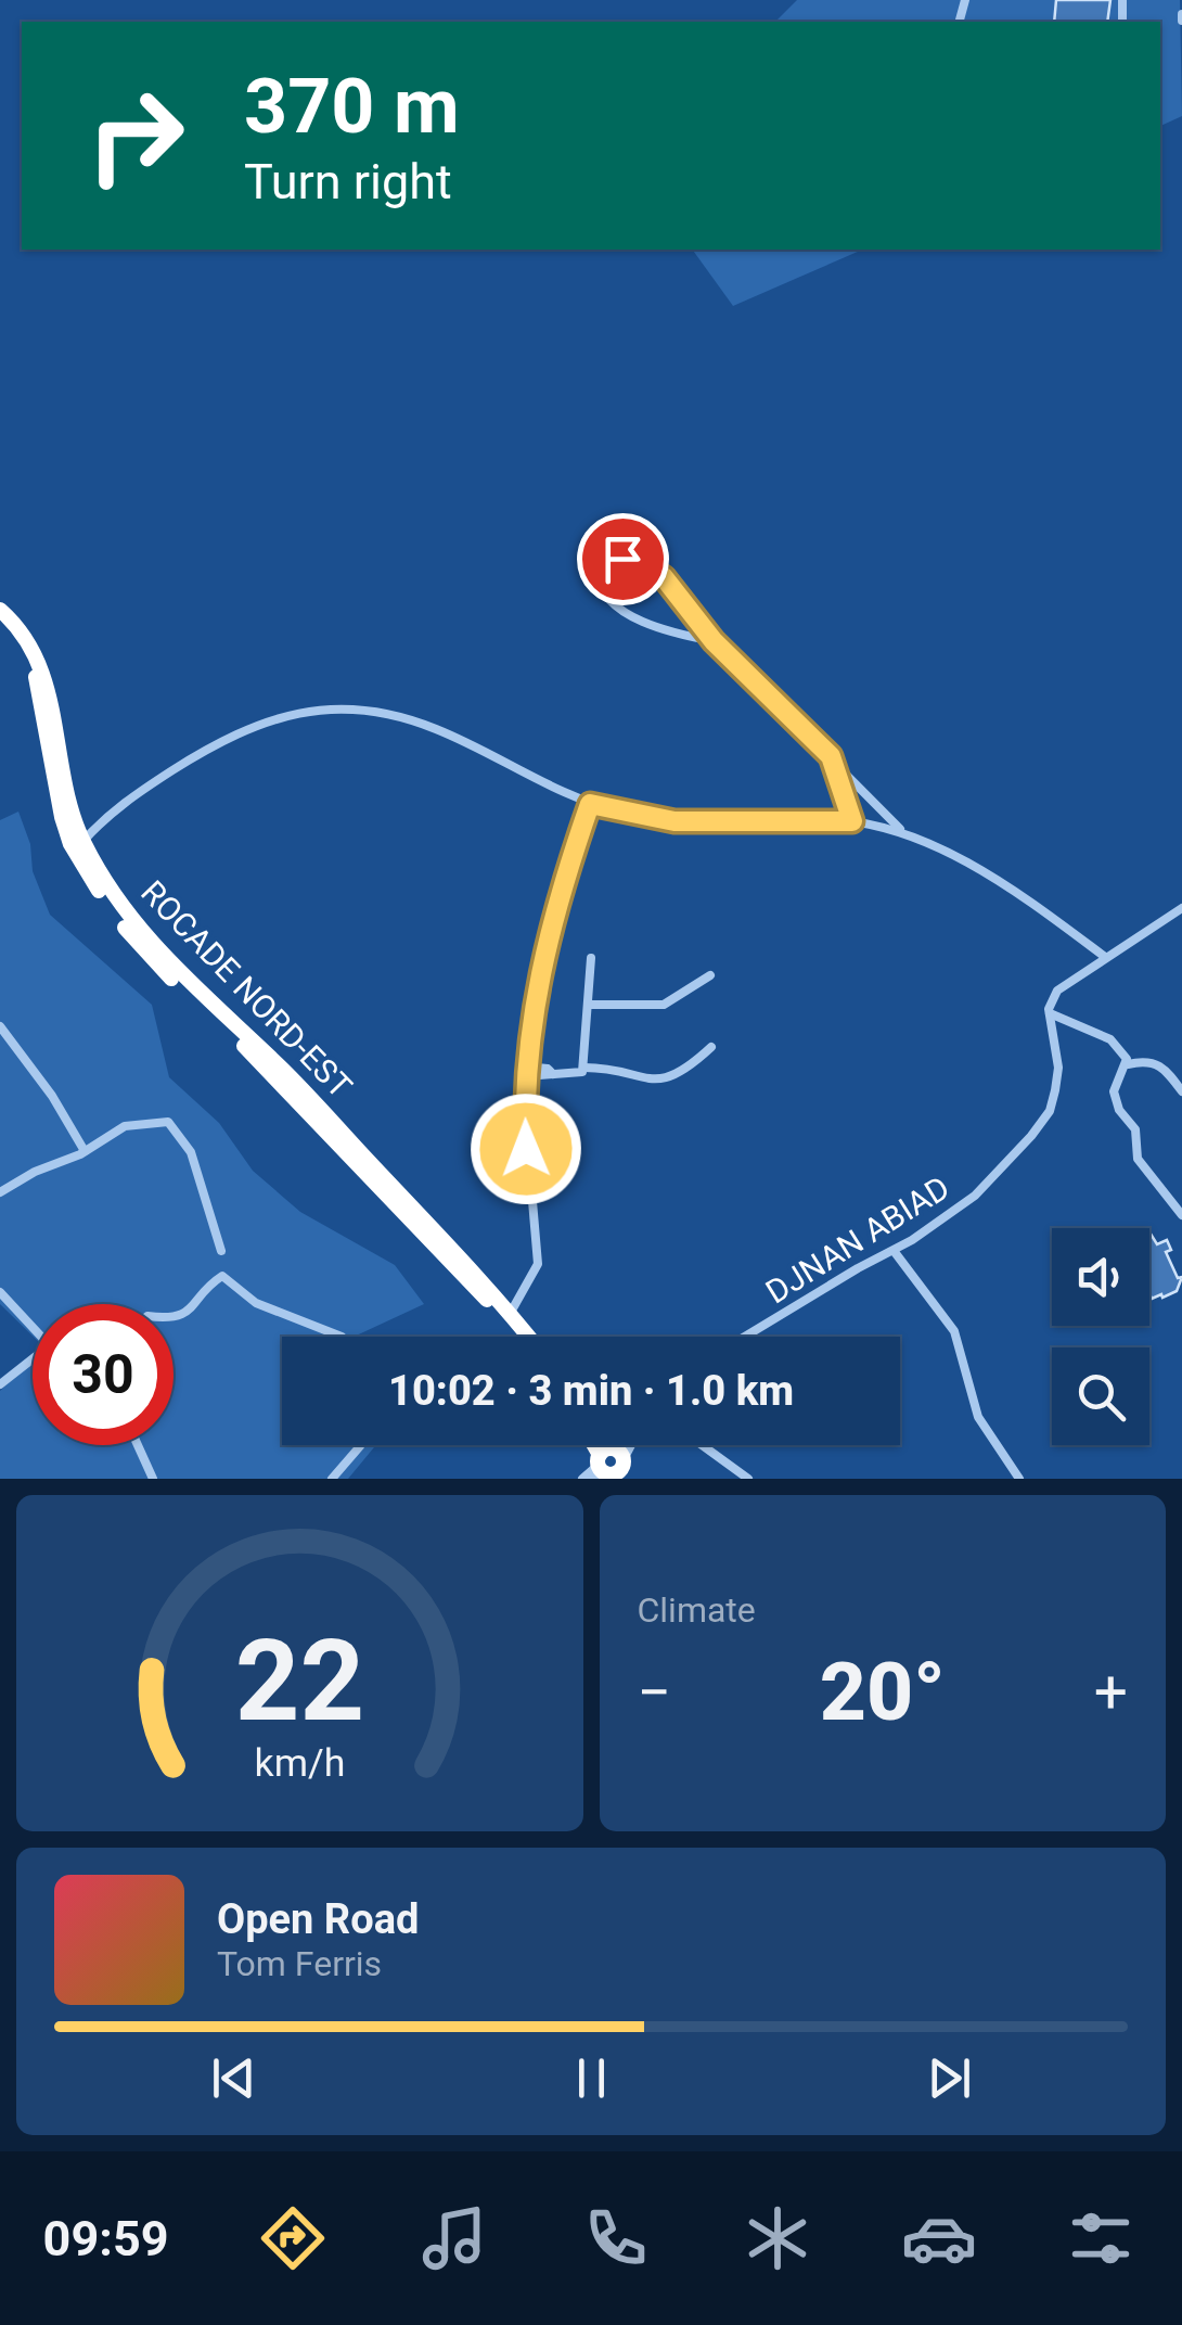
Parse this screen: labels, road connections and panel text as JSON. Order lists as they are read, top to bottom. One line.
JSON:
{"streets":{"highway":["ROCADE NORD-EST"],"street":["DJNAN ABIAD"]},"page":{"turn":["370 m","Turn right"],"limit":"30","trip":"10:02 · 3 min · 1.0 km","tile":"Climate","heat":["−","20°","+"],"song":["Open Road","Tom Ferris"],"tabs":"09:59","gauge":["22","km/h"]}}
